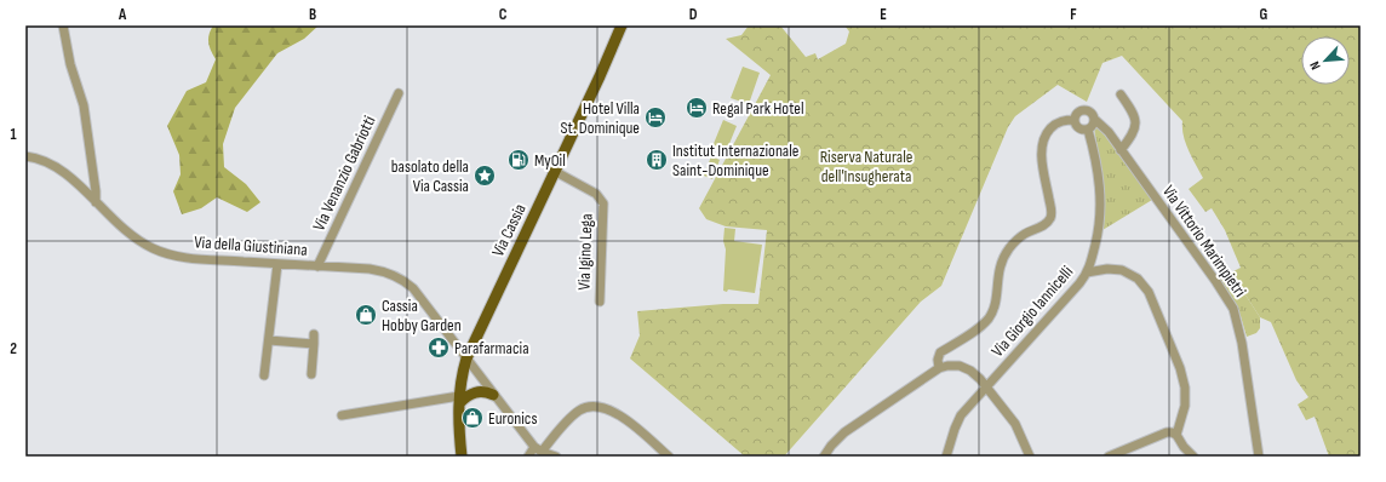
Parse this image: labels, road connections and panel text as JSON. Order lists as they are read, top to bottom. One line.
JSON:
{"streets":{"main road":["Via Cassia"],"street":["Via Venanzio Gabriotti","Via Vittorio Marimpietri","Via della Giustiniana","Via Igino Lega","Via Giorgio Iannicelli"]},"crossings":[["Via Venanzio Gabriotti","Via della Giustiniana"],["Via Cassia","Via della Giustiniana"],["Via Cassia","Via Igino Lega"]],"parks":["Riserva Naturale dell'Insugherata"],"places":{"hotel":["Regal Park Hotel","Hotel Villa St. Dominique"],"fuel station":["MyOil"],"building":["Institut Internazionale Saint-Dominique"],"place":["basolato della Via Cassia"],"shop":["Cassia Hobby Garden","Euronics"],"pharmacy":["Parafarmacia"]},"north":"bottom left","grid":{"columns":["A","B","C","D","E","F","G"],"rows":["1","2"]}}
